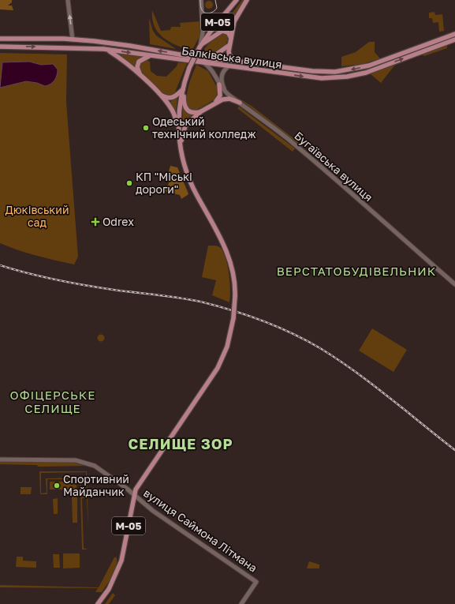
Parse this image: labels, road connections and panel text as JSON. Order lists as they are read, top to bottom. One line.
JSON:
{"streets":{"main road":["М-05","Балківська вулиця","Бугаївська вулиця","вулиця Саймона Літмана"]},"crossings":[["М-05","вулиця Саймона Літмана"],["Балківська вулиця","Бугаївська вулиця"]],"districts":["ВЕРСТАТОБУДІВЕЛЬНИК","ОФІЦЕРСЬКЕ СЕЛИЩЕ","СЕЛИЩЕ ЗОР"],"parks":["Дюківський сад"],"places":{"other":["Одеський технічний колледж","КП \"Міські дороги\"","Спортивний Майданчик"],"health":["Odrex"]}}
